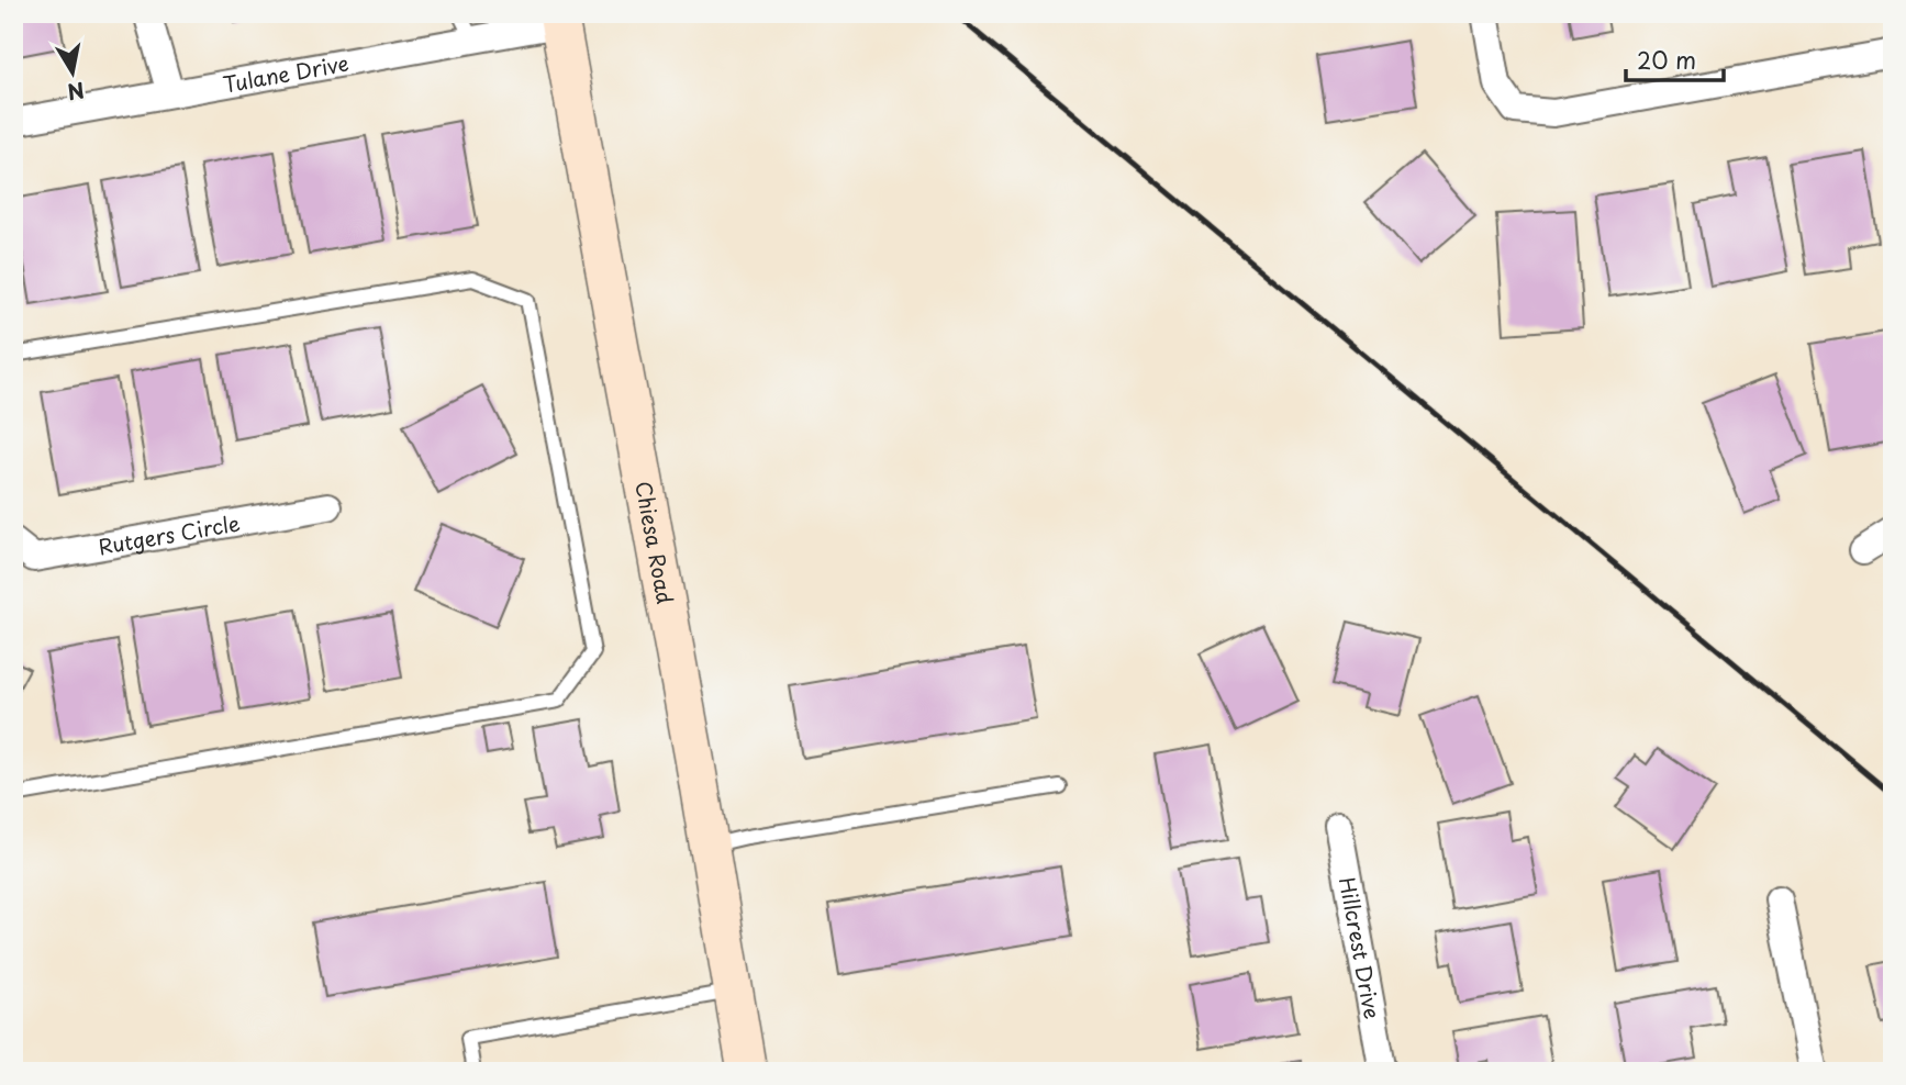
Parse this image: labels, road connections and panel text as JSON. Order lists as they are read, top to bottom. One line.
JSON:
{"streets":{"main road":["Chiesa Road"],"street":["Tulane Drive","Rutgers Circle","Hillcrest Drive"]},"crossings":[["Tulane Drive","Chiesa Road"]],"scale_bar":"20 m","north":"bottom"}
